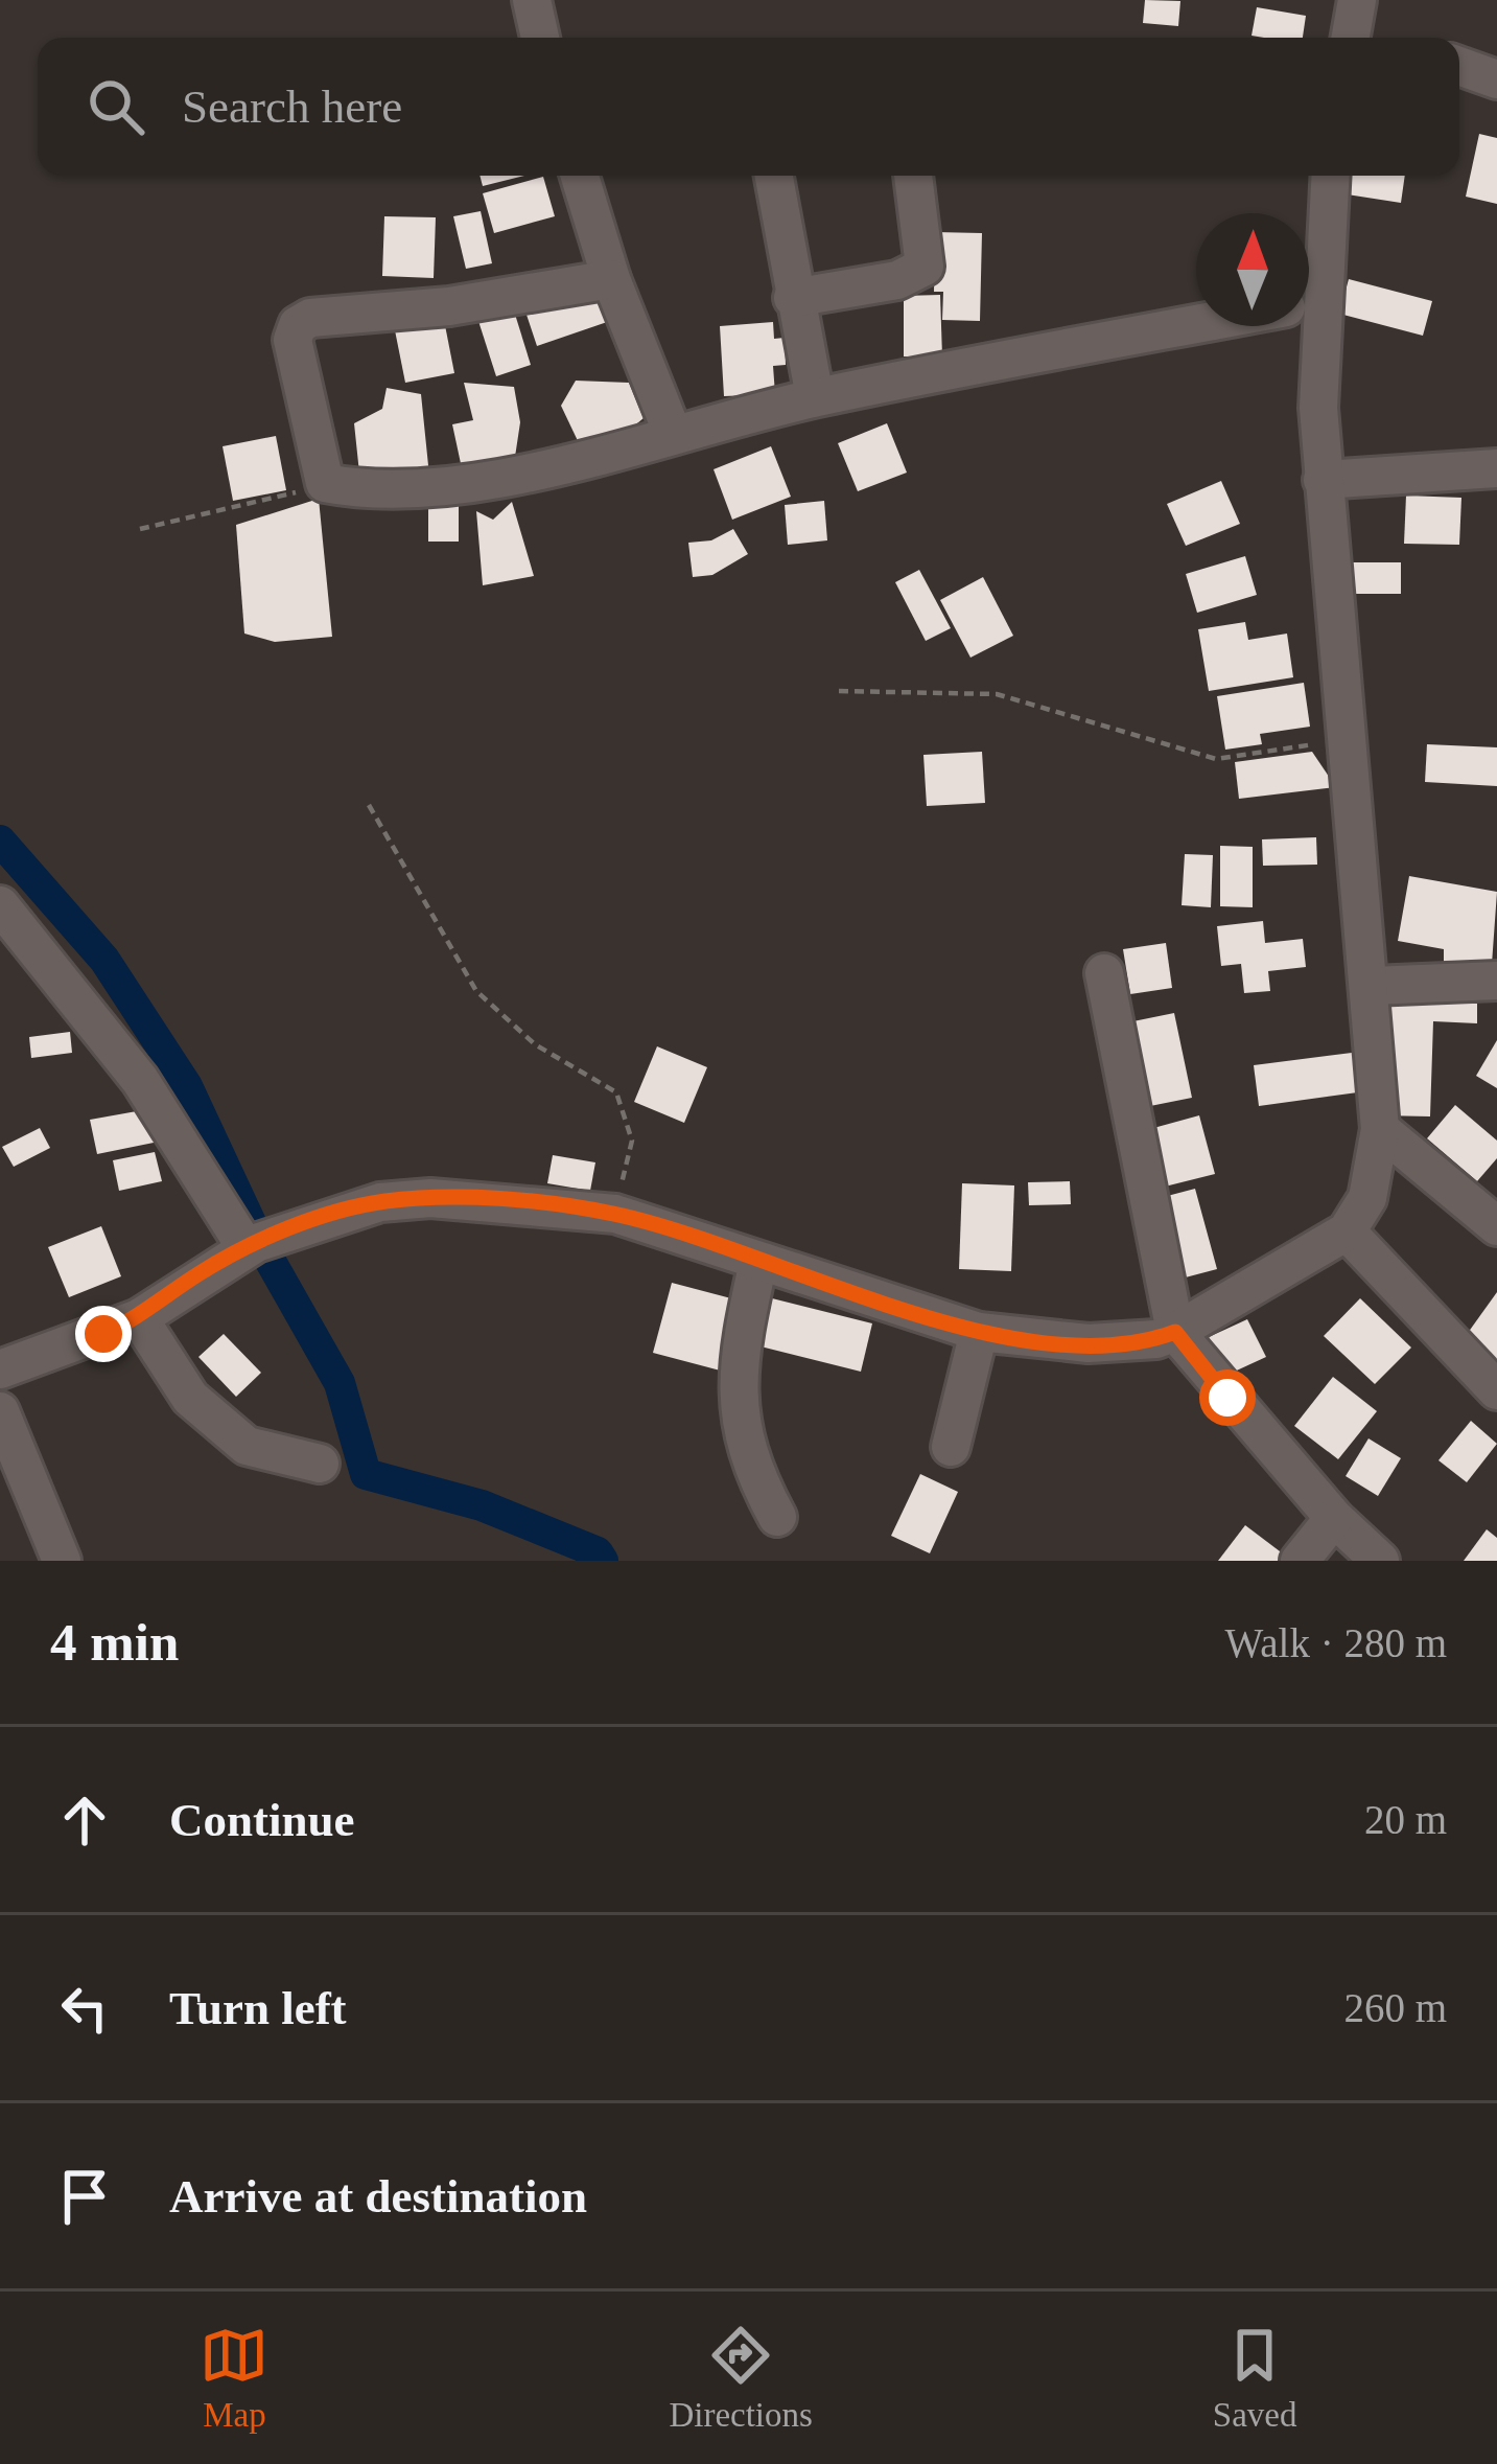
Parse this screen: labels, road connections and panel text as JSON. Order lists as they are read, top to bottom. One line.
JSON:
{"north":"top","page":{"search":"Search here","heading":["4 min","Walk · 280 m"],"list":[["Continue","20 m"],["Turn left","260 m"],"Arrive at destination"],"nav":["Map","Directions","Saved"]}}
